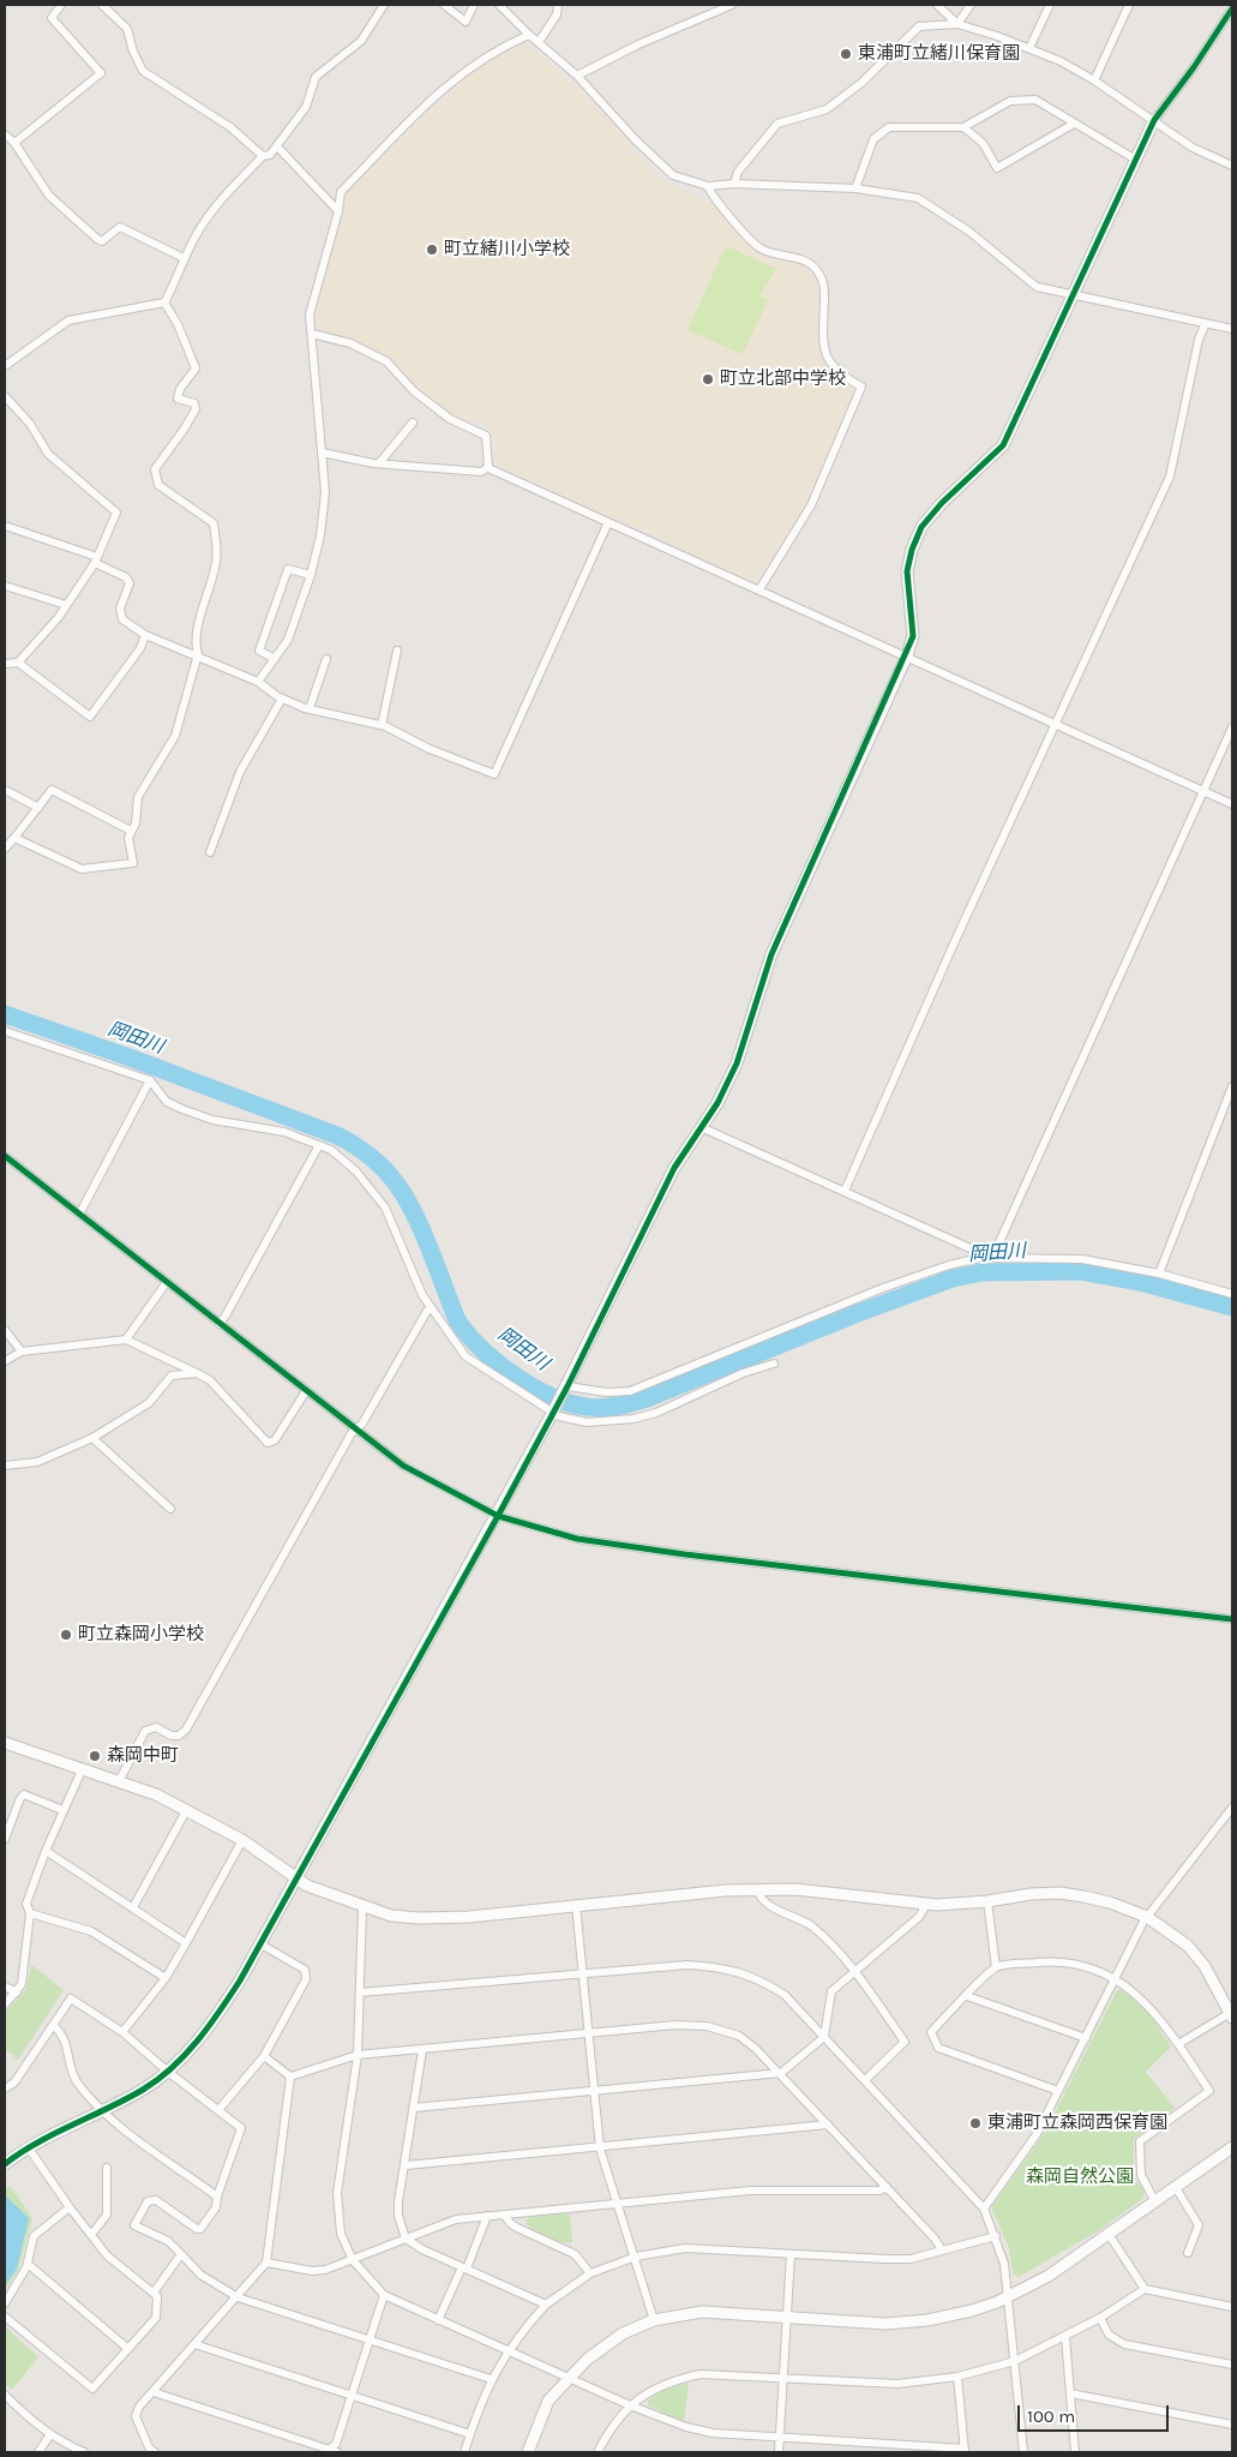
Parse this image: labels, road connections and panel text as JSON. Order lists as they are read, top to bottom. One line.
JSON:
{"water":["岡田川"],"parks":["森岡自然公園"],"places":["東浦町立緒川保育園","町立緒川小学校","町立北部中学校","町立森岡小学校","森岡中町","東浦町立森岡西保育園"],"scale_bar":"100 m"}
